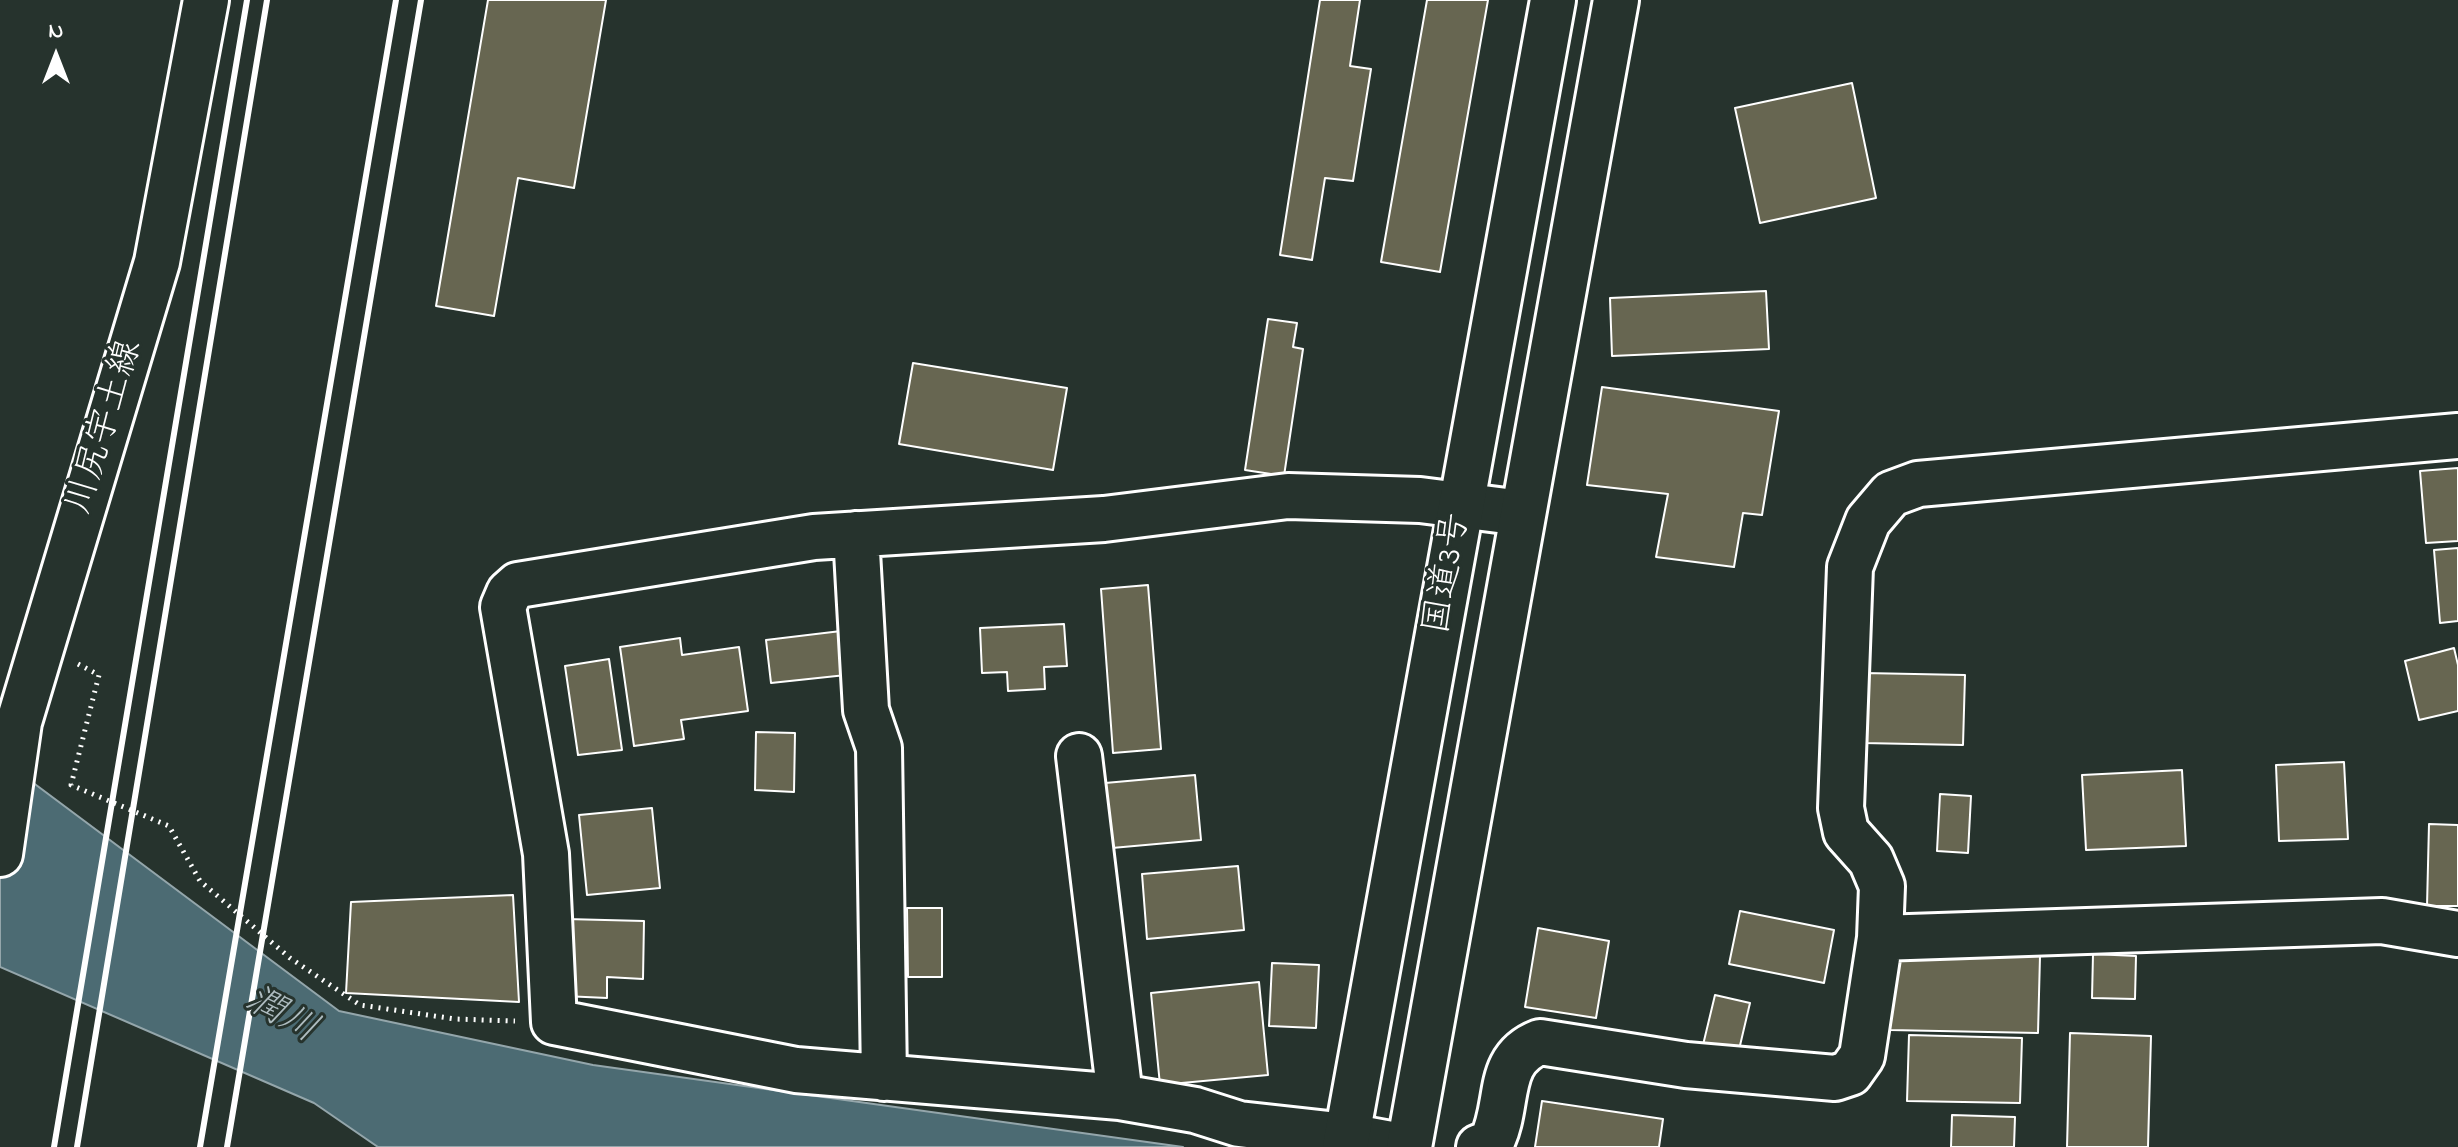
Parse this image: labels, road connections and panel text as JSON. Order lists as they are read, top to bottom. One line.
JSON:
{"streets":{"main road":["川尻宇土線","国道3号"]},"water":["潤川"],"north":"top"}
